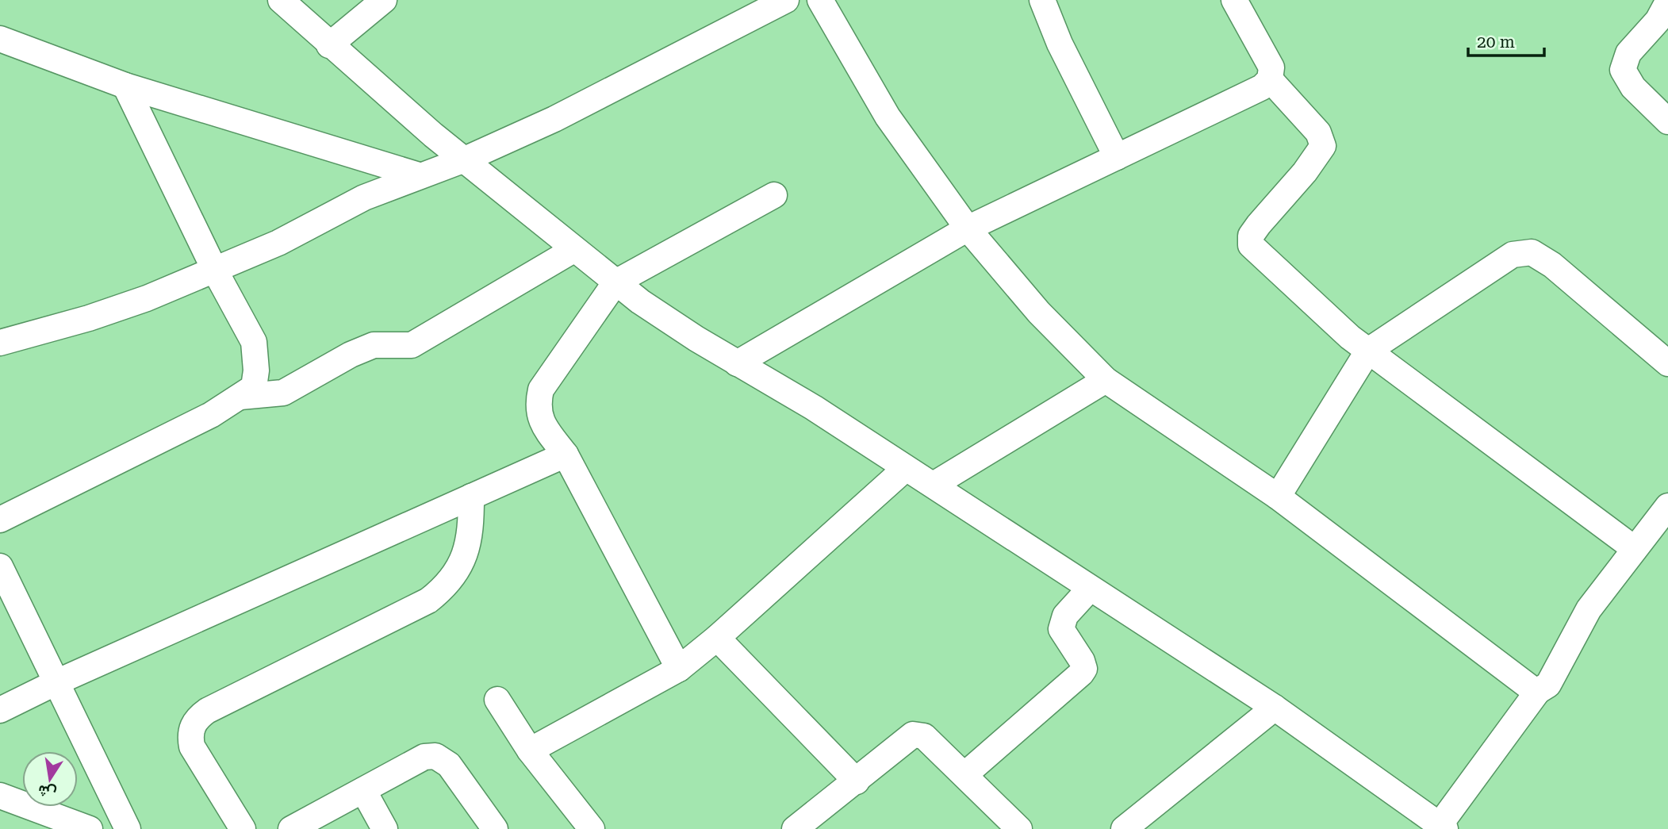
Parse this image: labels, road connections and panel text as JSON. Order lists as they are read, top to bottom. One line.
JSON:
{"scale_bar":"20 m","north":"bottom"}
